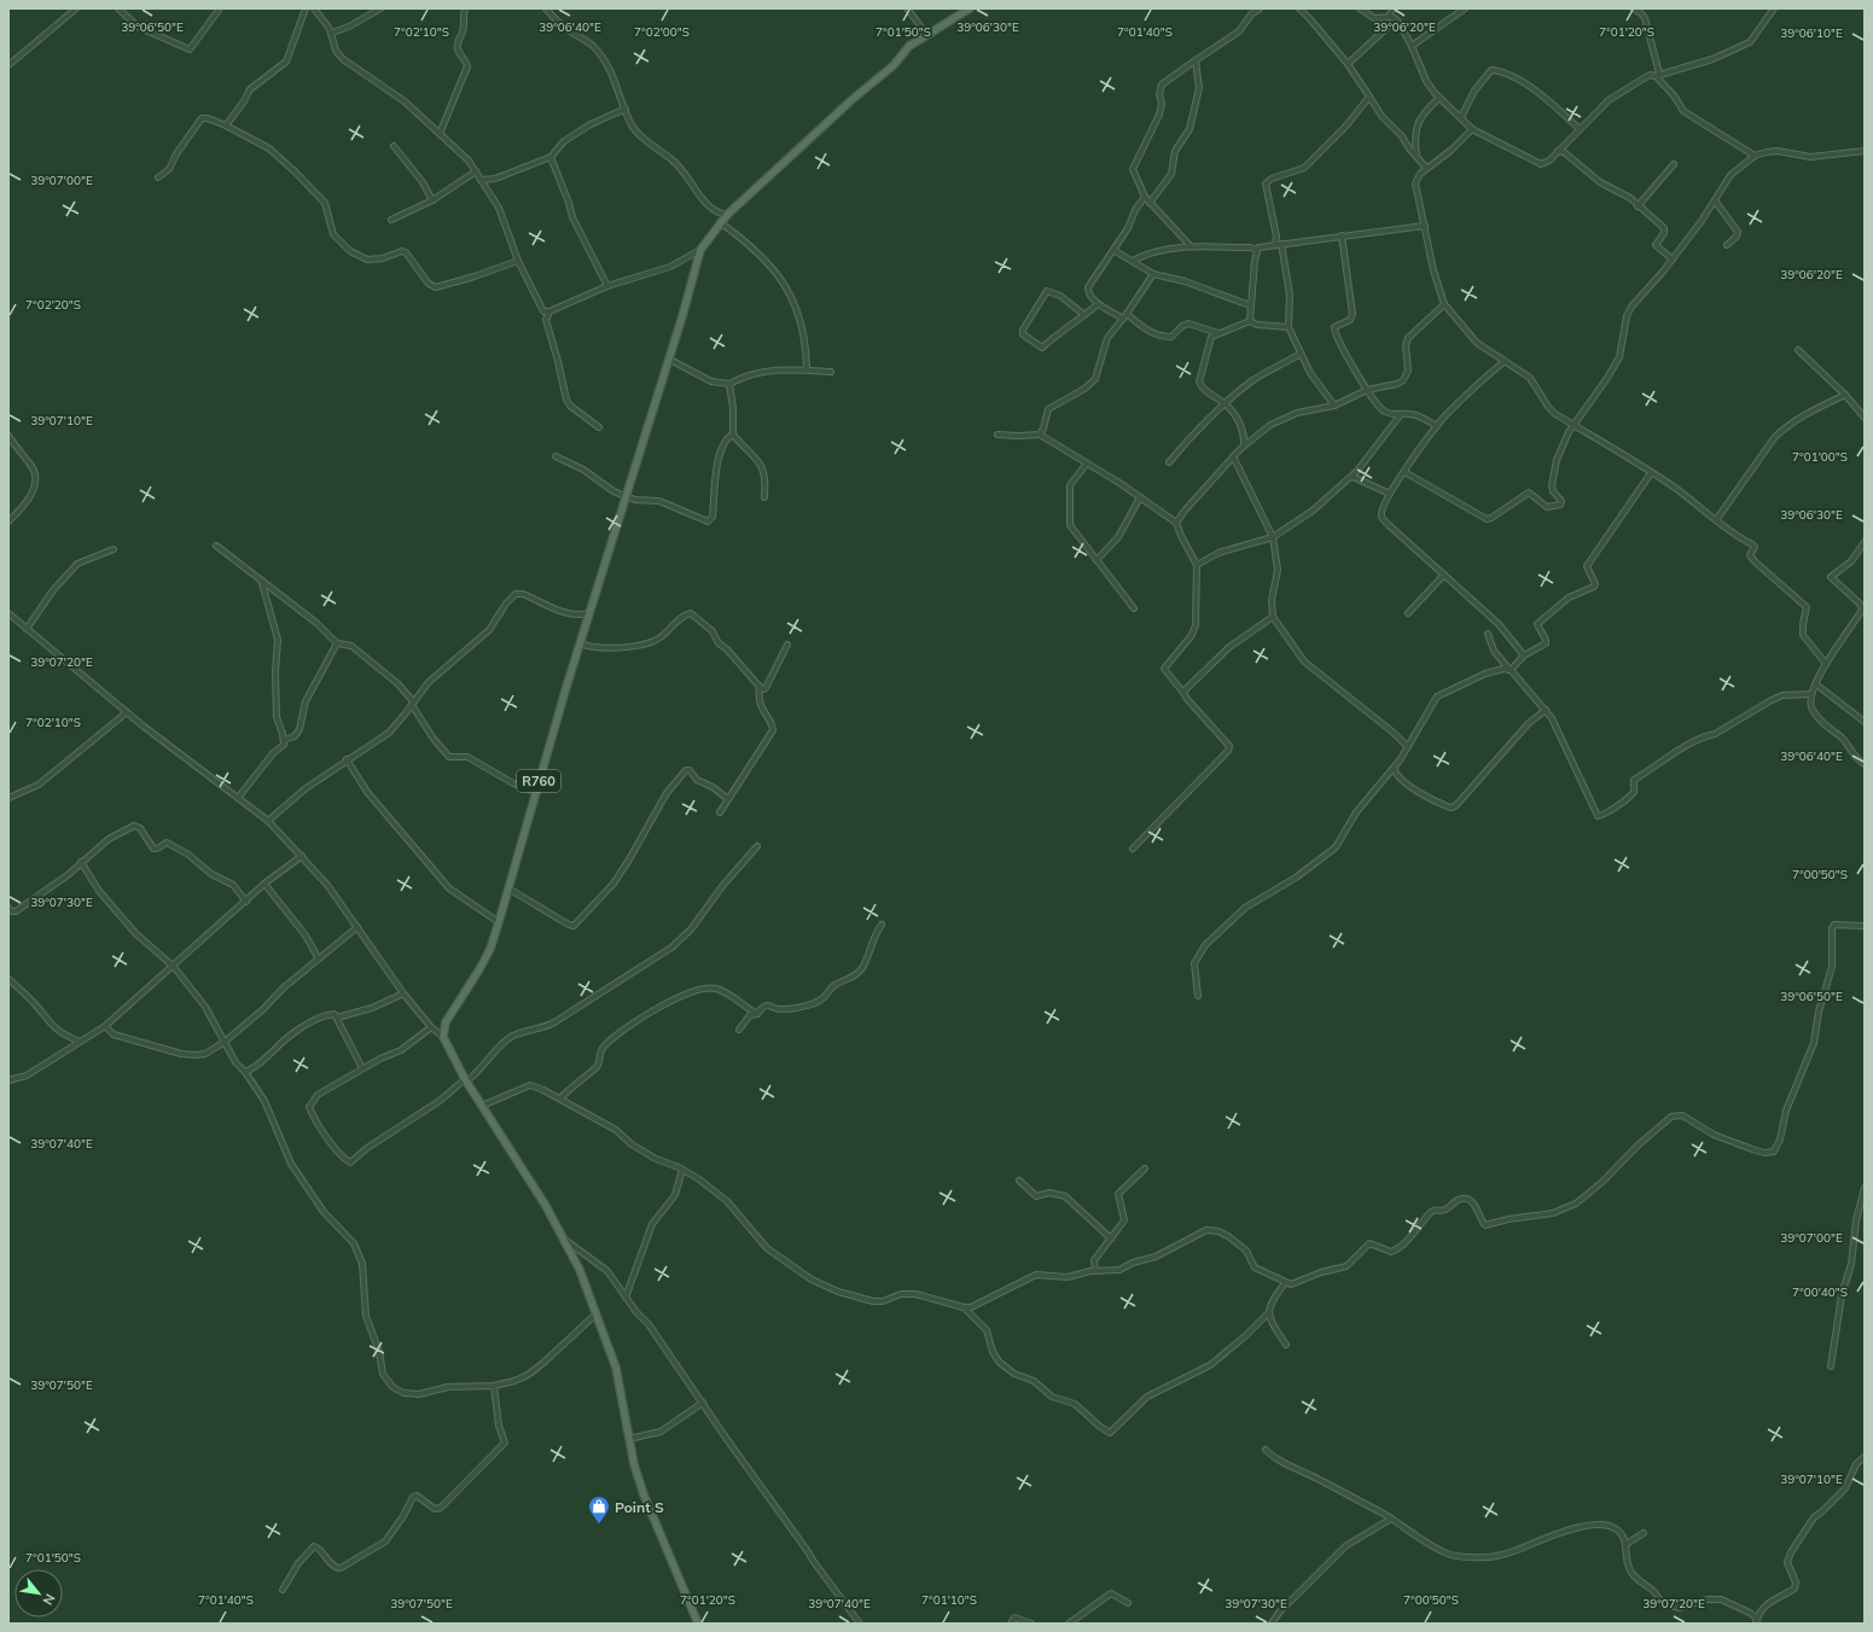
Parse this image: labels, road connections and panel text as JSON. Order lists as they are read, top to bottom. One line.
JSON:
{"streets":{"main road":["R760"]},"places":{"shop":["Point S"]},"north":"bottom right","coordinates":["39°06'30\"E","39°06'20\"E","39°06'50\"E","39°06'40\"E","7°02'10\"S","7°02'00\"S","7°01'50\"S","7°01'40\"S","7°01'20\"S","39°06'10\"E","39°07'00\"E","7°02'20\"S","39°07'10\"E","7°01'00\"S","39°07'20\"E","7°00'50\"S","39°07'30\"E","39°07'40\"E","7°00'40\"S","39°07'50\"E","7°01'10\"S"]}
